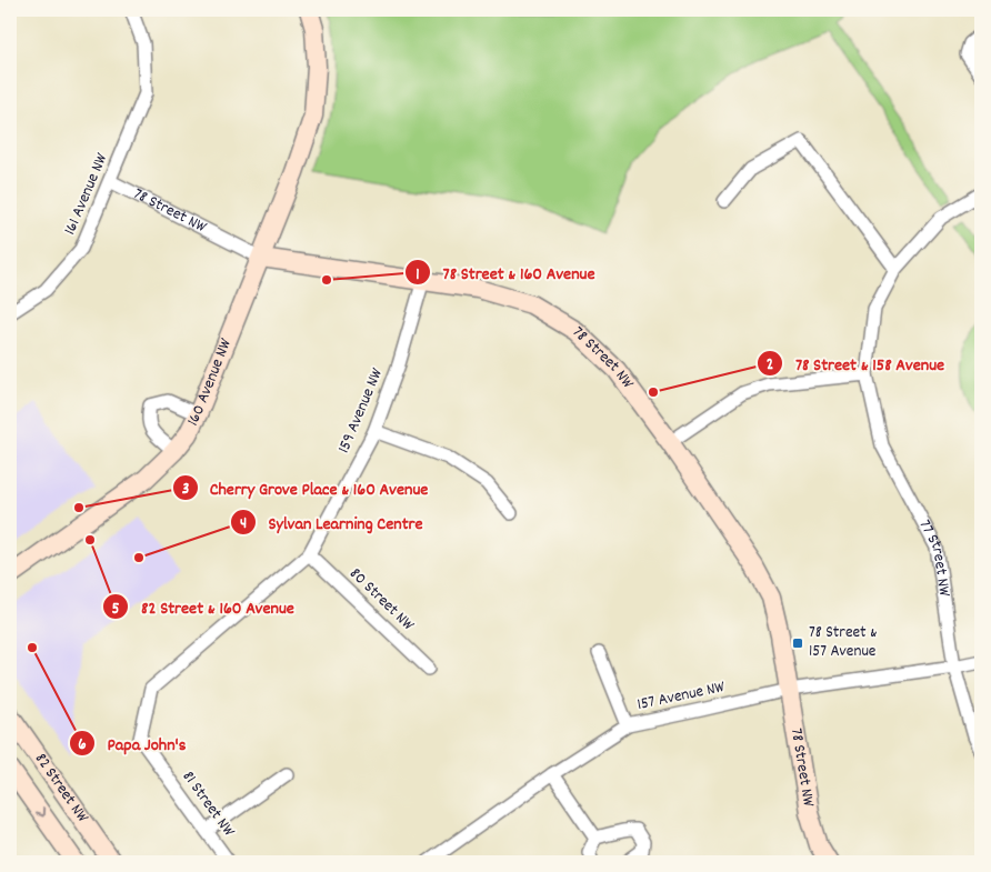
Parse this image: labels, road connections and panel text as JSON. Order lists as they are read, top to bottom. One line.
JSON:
{"streets":{"street":["161 Avenue NW","78 Street NW","160 Avenue NW","159 Avenue NW","77 Street NW","80 Street NW","157 Avenue NW","82 Street NW","81 Street NW"]},"crossings":[["161 Avenue NW","78 Street NW"],["78 Street NW","160 Avenue NW"],["78 Street NW","159 Avenue NW"],["78 Street NW","157 Avenue NW"],["159 Avenue NW","80 Street NW"],["159 Avenue NW","81 Street NW"],["77 Street NW","157 Avenue NW"]],"places":{"other":["78 Street & 160 Avenue","78 Street & 158 Avenue","Cherry Grove Place & 160 Avenue","82 Street & 160 Avenue","Sylvan Learning Centre","Papa John's"],"transit":["78 Street & 157 Avenue"]}}
